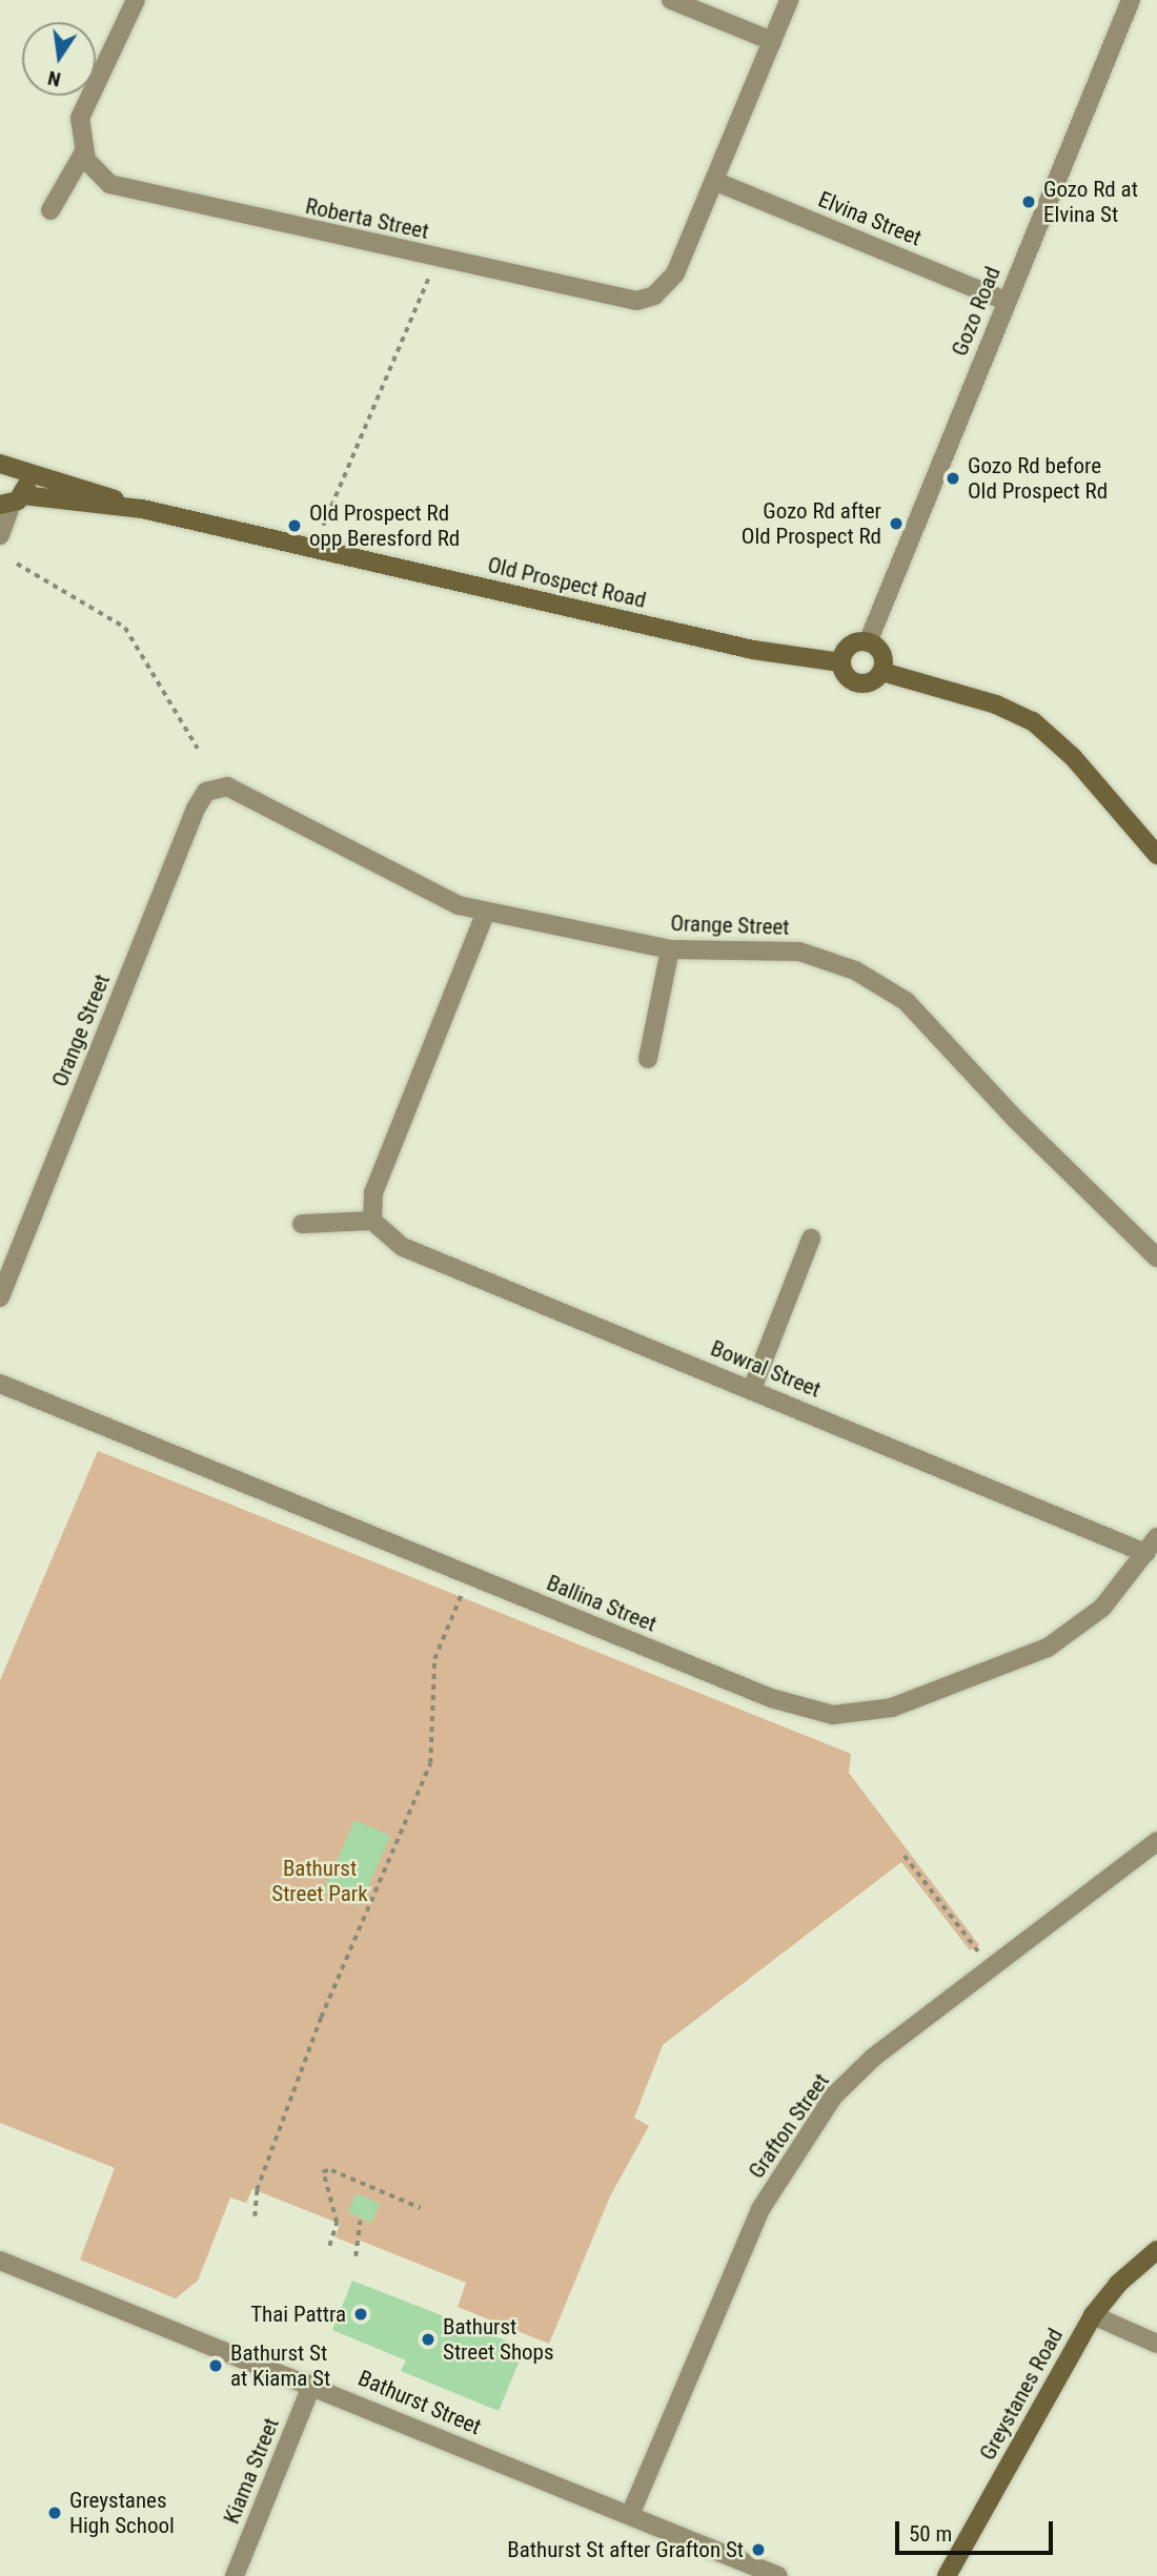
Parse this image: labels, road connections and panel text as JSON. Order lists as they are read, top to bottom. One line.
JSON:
{"streets":{"main road":["Old Prospect Road","Greystanes Road"],"street":["Roberta Street","Elvina Street","Gozo Road","Orange Street","Bowral Street","Ballina Street","Grafton Street","Bathurst Street","Kiama Street"]},"crossings":[["Roberta Street","Elvina Street"],["Elvina Street","Gozo Road"],["Gozo Road","Old Prospect Road"],["Bowral Street","Ballina Street"],["Grafton Street","Bathurst Street"],["Bathurst Street","Kiama Street"]],"parks":["Bathurst Street Park"],"places":["Gozo Rd at Elvina St","Gozo Rd before Old Prospect Rd","Gozo Rd after Old Prospect Rd","Old Prospect Rd opp Beresford Rd","Thai Pattra","Bathurst Street Shops","Bathurst St at Kiama St","Greystanes High School","Bathurst St after Grafton St"],"scale_bar":"50 m","north":"bottom"}
